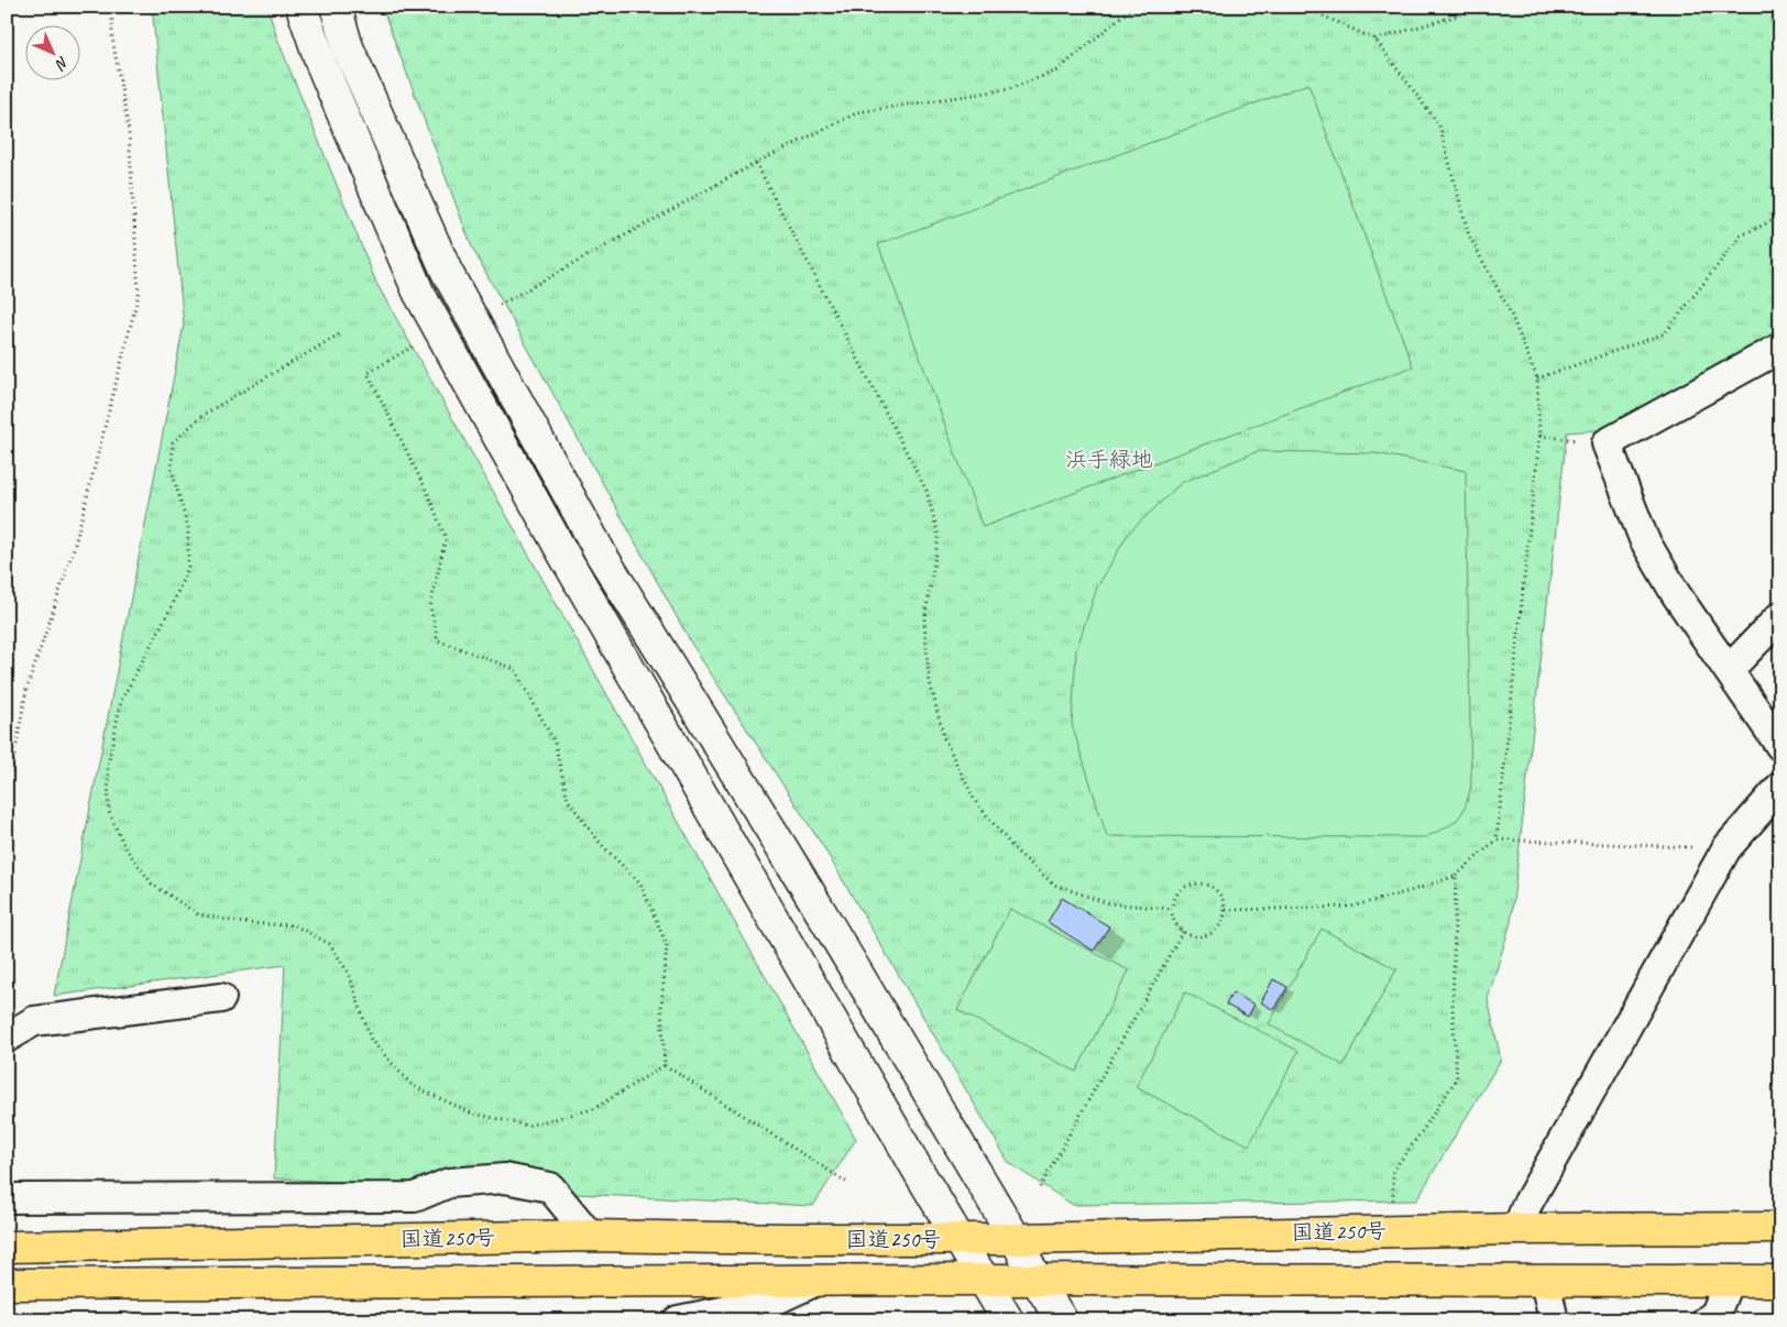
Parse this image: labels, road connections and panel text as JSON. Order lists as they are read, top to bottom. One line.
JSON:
{"streets":{"highway":["国道250号"]},"parks":["浜手緑地"],"north":"bottom right"}
